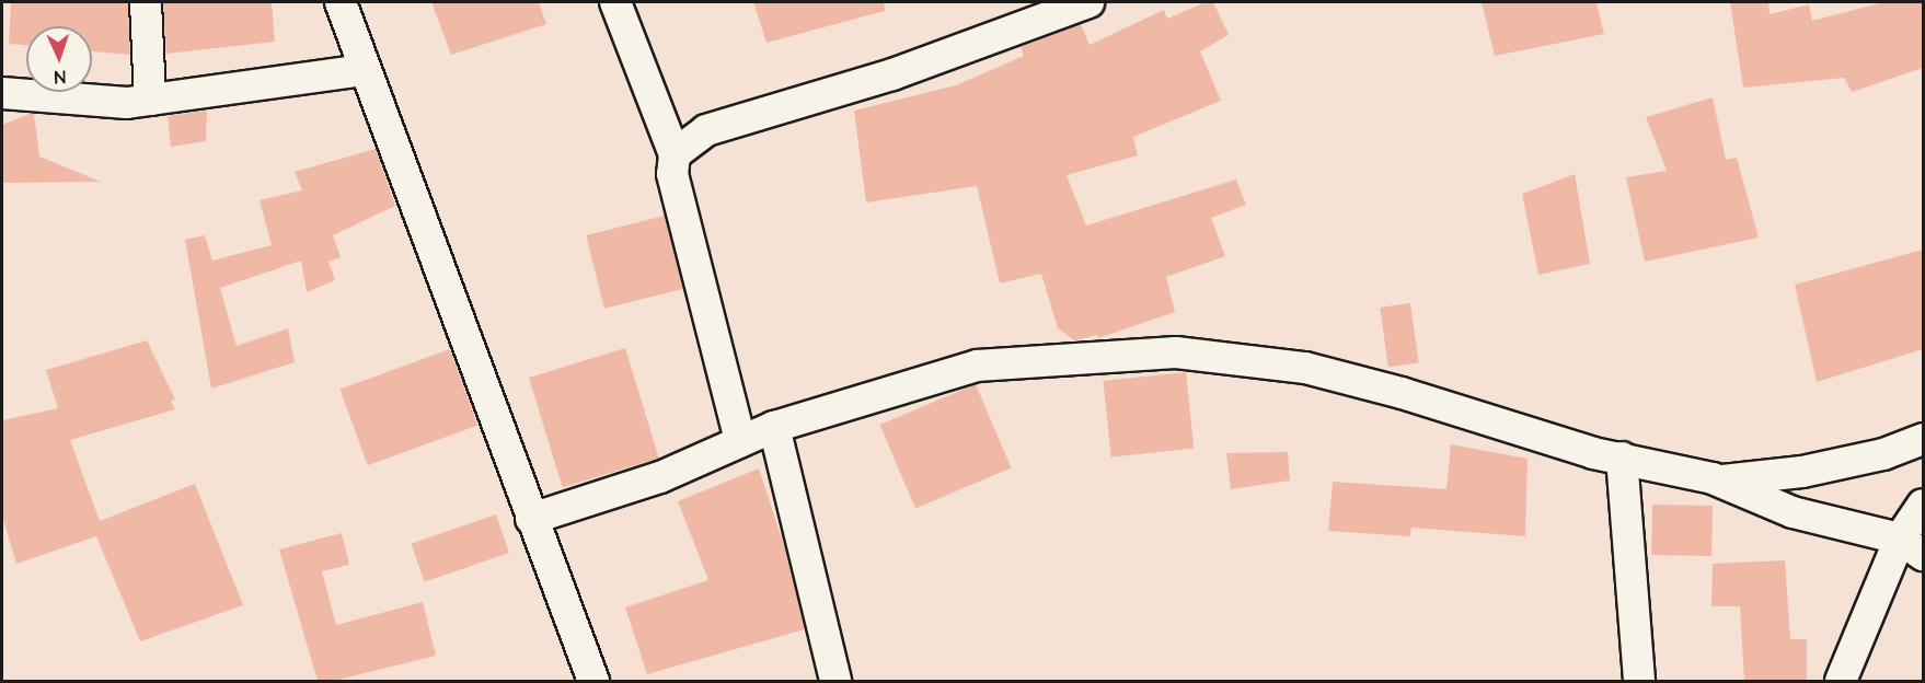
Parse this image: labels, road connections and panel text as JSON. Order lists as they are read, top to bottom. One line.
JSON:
{"north":"bottom"}
